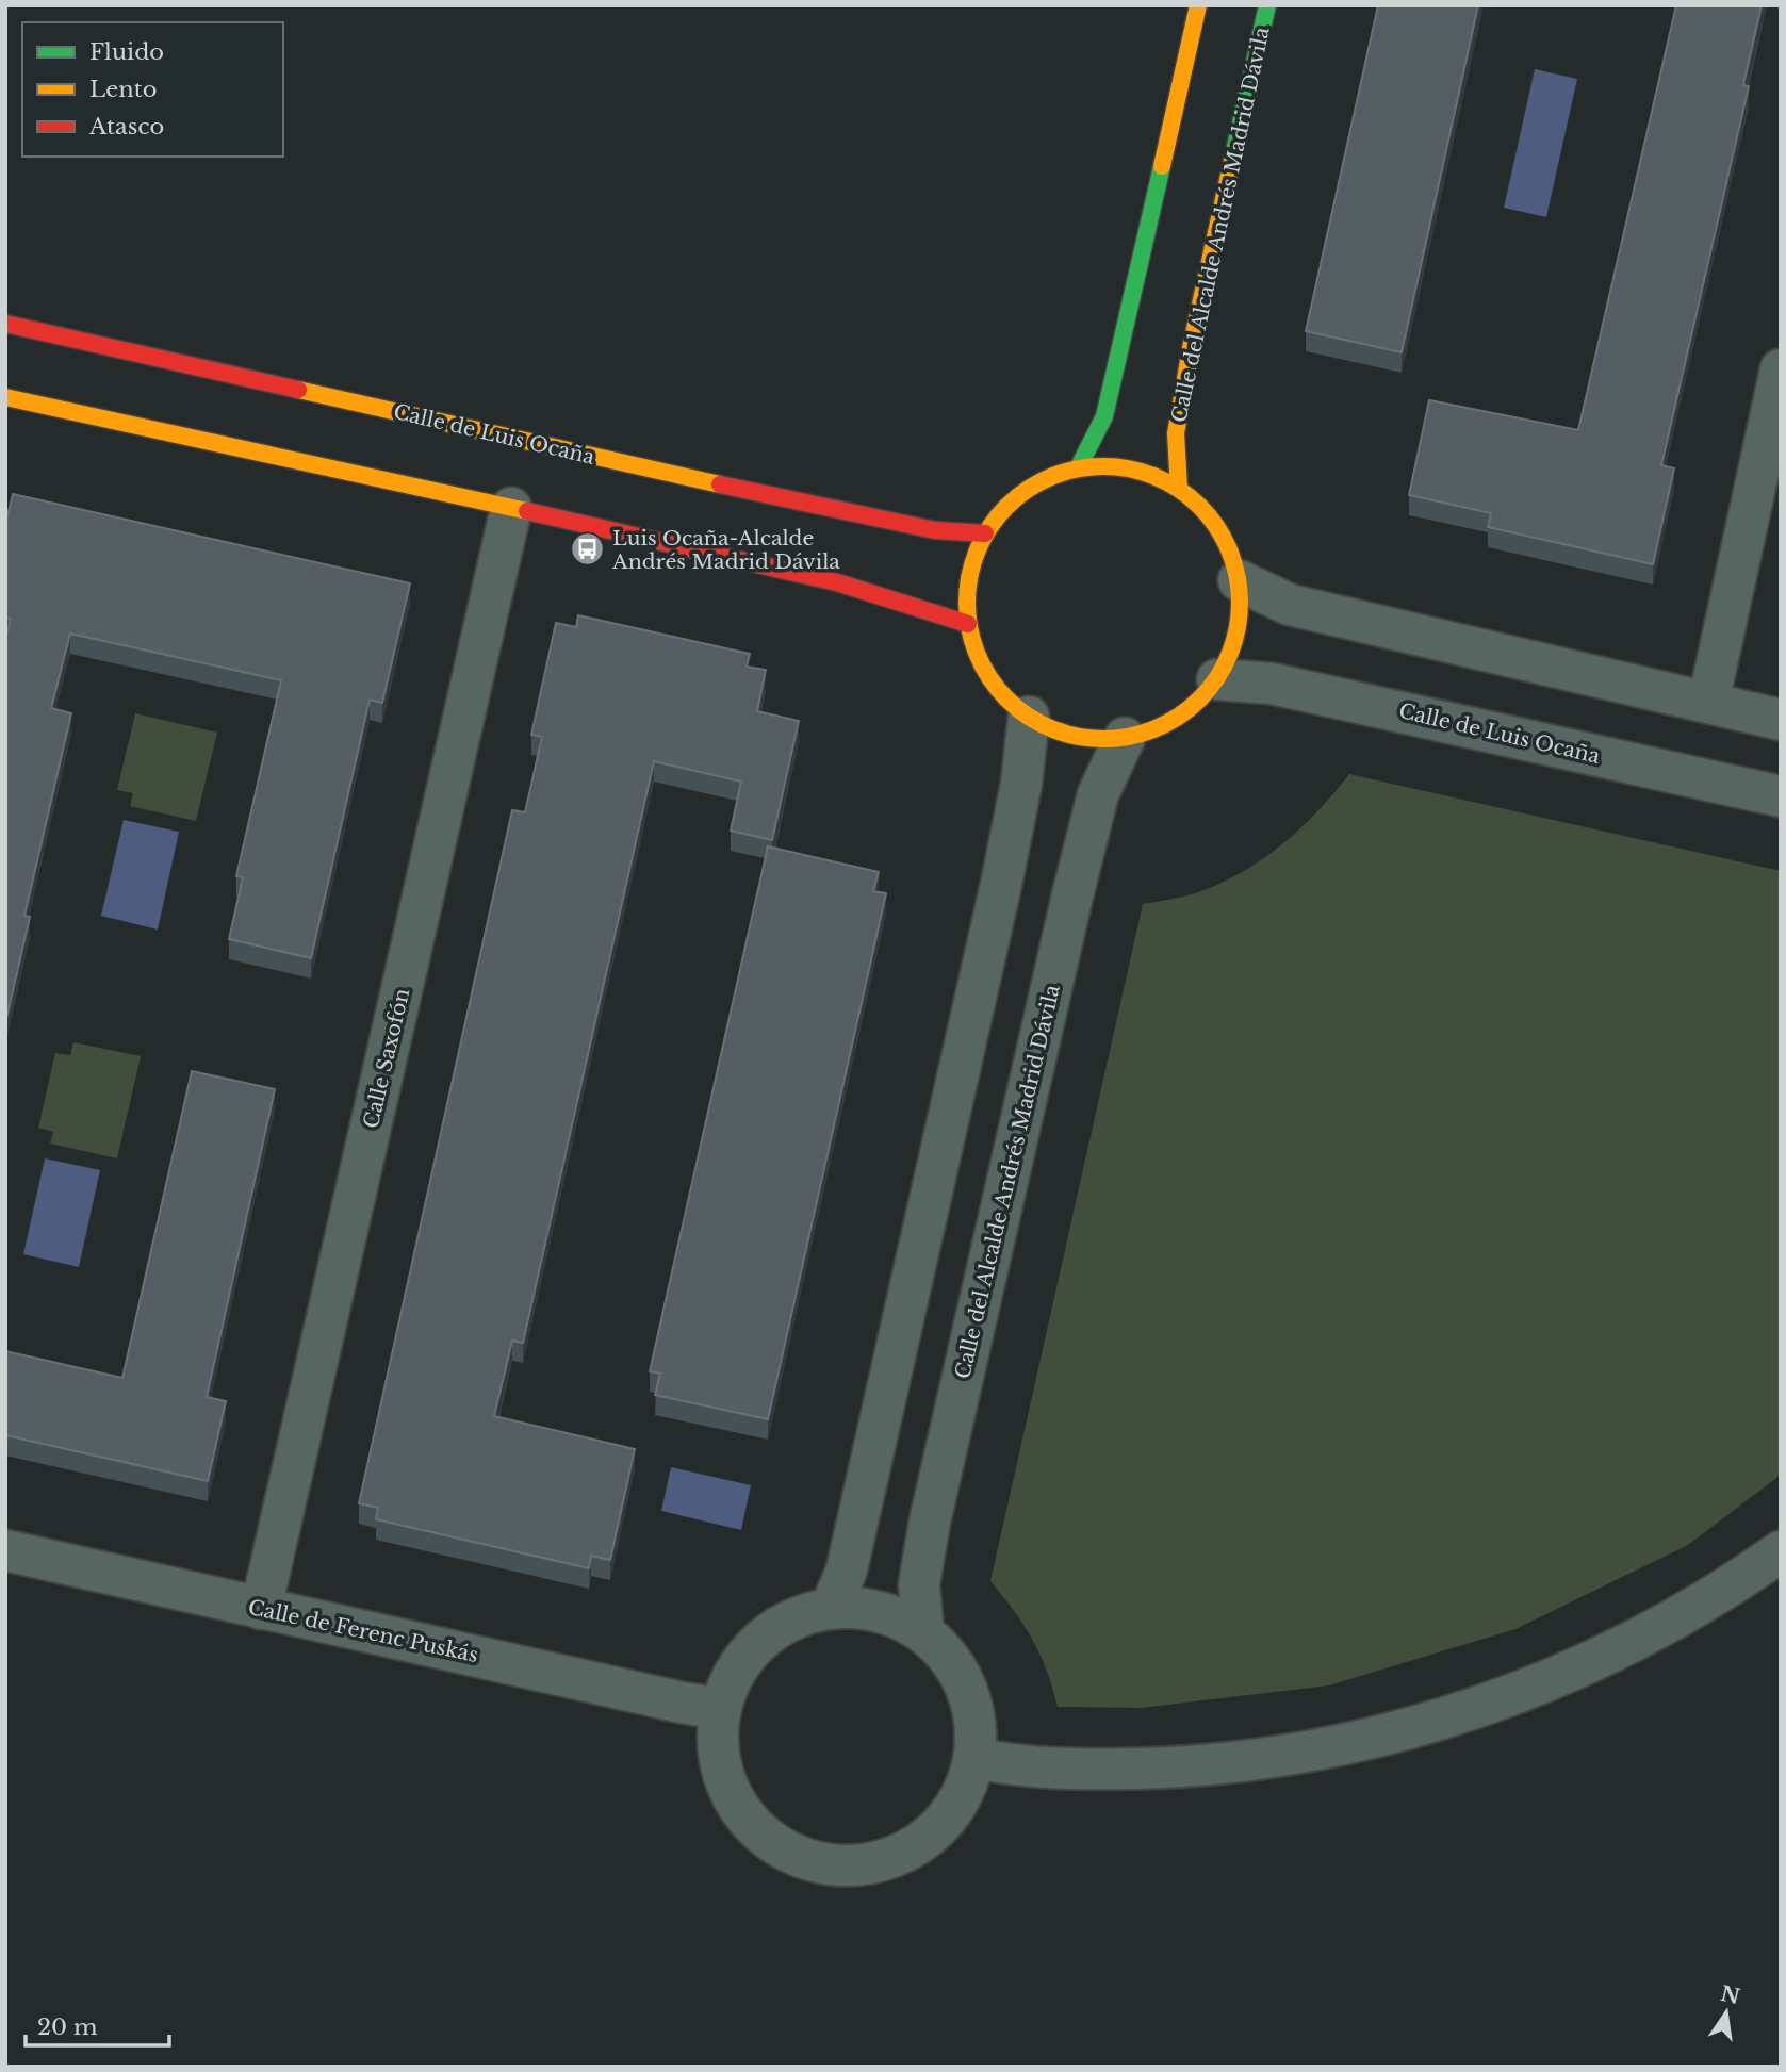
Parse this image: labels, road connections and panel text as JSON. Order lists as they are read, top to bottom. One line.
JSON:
{"streets":{"main road":["Calle del Alcalde Andrés Madrid Dávila","Calle de Luis Ocaña"],"street":["Calle Saxofón","Calle de Ferenc Puskás"]},"crossings":[["Calle del Alcalde Andrés Madrid Dávila","Calle de Ferenc Puskás"],["Calle Saxofón","Calle de Ferenc Puskás"]],"places":{"bus stop":["Luis Ocaña-Alcalde Andrés Madrid Dávila"]},"legend":["Fluido","Lento","Atasco"],"scale_bar":"20 m","north":"top"}
